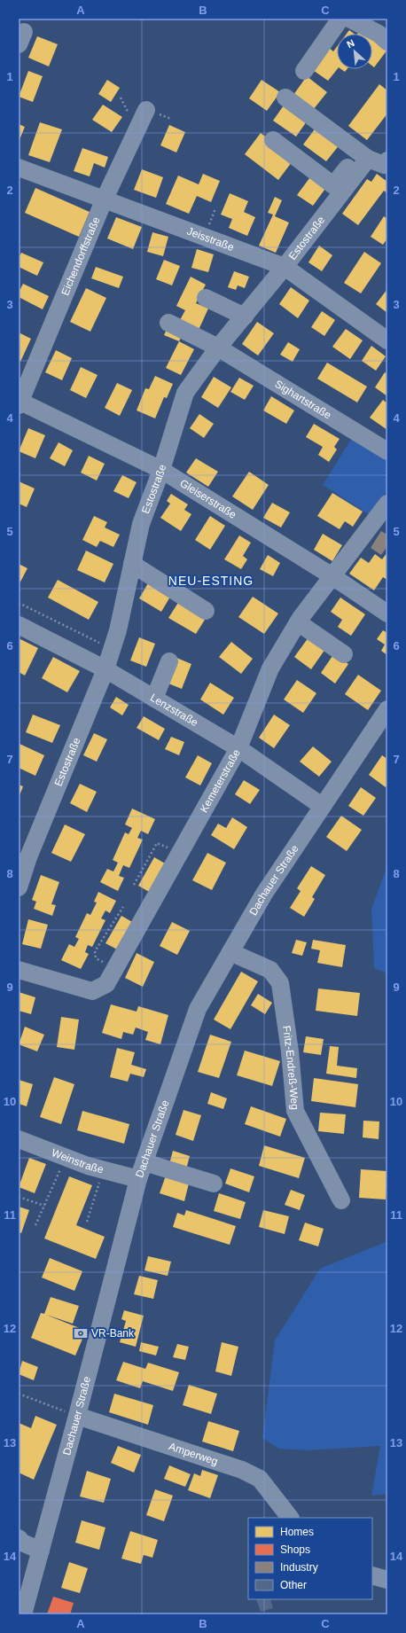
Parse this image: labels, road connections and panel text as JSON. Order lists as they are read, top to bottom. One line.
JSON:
{"streets":{"street":["Estostraße","Jeisstraße","Eichendorffstraße","Sighartstraße","Gleiserstraße","Lenzstraße","Kemeterstraße","Dachauer Straße","Fritz-Endreß-Weg","Weinstraße","Amperweg"]},"crossings":[["Estostraße","Jeisstraße"],["Estostraße","Sighartstraße"],["Estostraße","Gleiserstraße"],["Estostraße","Lenzstraße"],["Jeisstraße","Eichendorffstraße"],["Eichendorffstraße","Gleiserstraße"],["Gleiserstraße","Kemeterstraße"],["Lenzstraße","Kemeterstraße"],["Lenzstraße","Dachauer Straße"],["Dachauer Straße","Fritz-Endreß-Weg"],["Dachauer Straße","Weinstraße"],["Dachauer Straße","Amperweg"]],"districts":["NEU-ESTING"],"places":{"bank":["VR-Bank"]},"legend":["Homes","Shops","Industry","Other"],"north":"top left","grid":{"columns":["A","B","C"],"rows":["1","2","3","4","5","6","7","8","9","10","11","12","13","14"]}}
